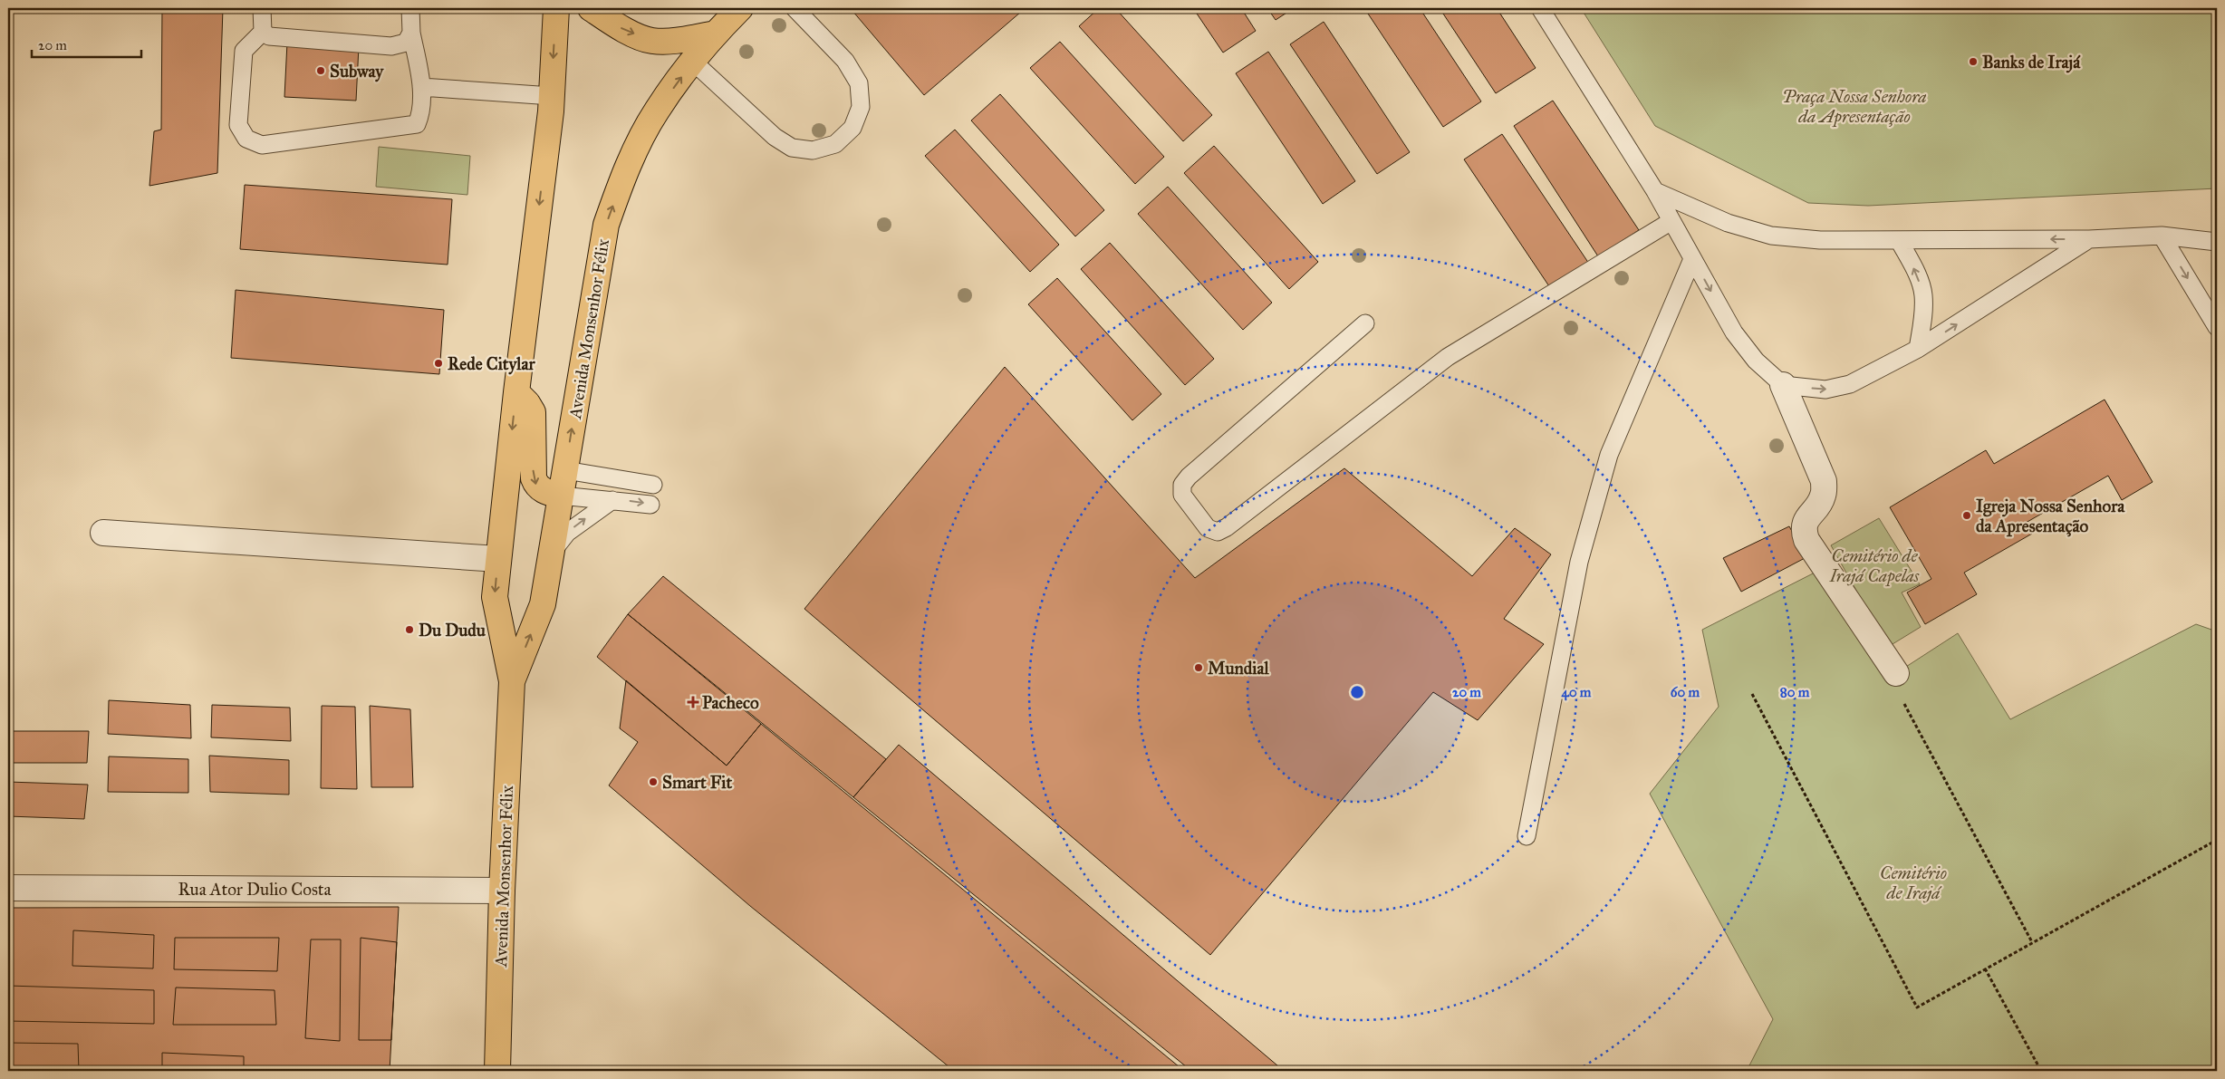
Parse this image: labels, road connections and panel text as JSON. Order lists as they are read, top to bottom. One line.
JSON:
{"streets":{"main road":["Avenida Monsenhor Félix"],"street":["Rua Ator Dulio Costa"]},"crossings":[["Avenida Monsenhor Félix","Rua Ator Dulio Costa"]],"parks":["Praça Nossa Senhora da Apresentação","Cemitério de Irajá Capelas","Cemitério de Irajá"],"places":{"other":["Banks de Irajá","Subway","Rede Citylar","Igreja Nossa Senhora da Apresentação","Du Dudu","Mundial","Smart Fit"],"health":["Pacheco"]},"scale_bar":"20 m","rings":["20 m","40 m","60 m","80 m"]}
